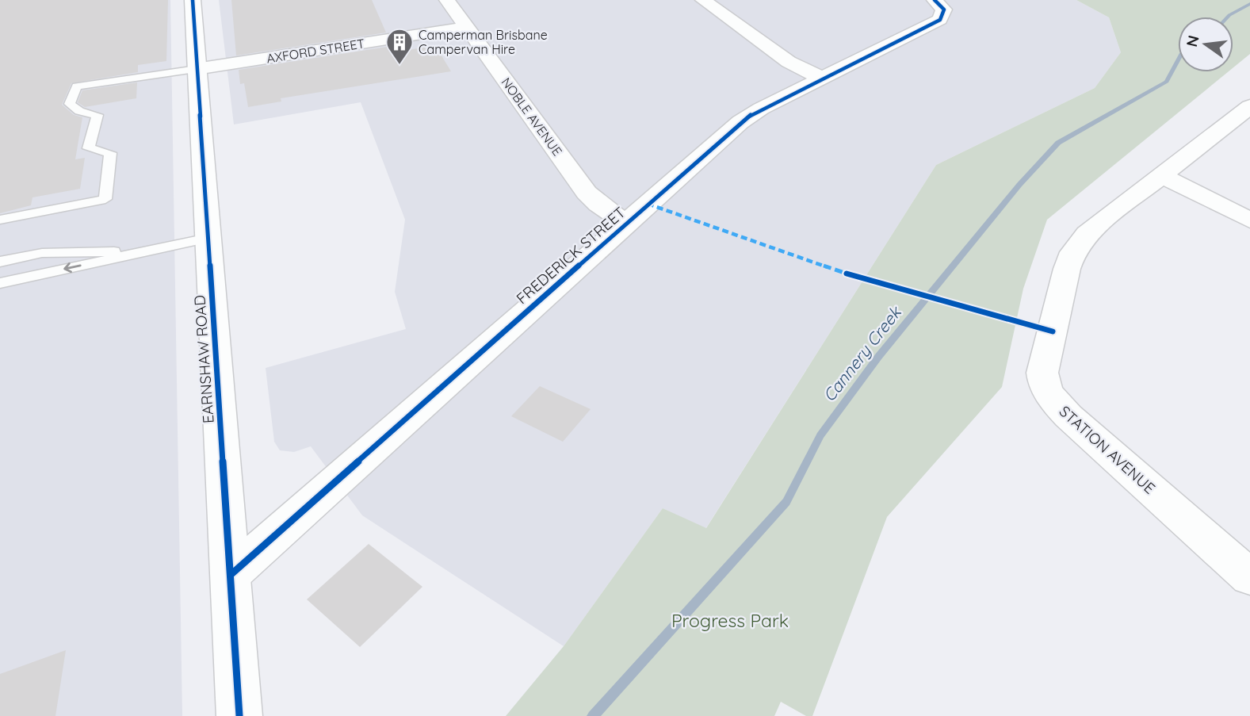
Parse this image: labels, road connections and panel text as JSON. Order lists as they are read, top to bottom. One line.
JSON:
{"streets":{"street":["AXFORD STREET","NOBLE AVENUE","FREDERICK STREET","EARNSHAW ROAD","STATION AVENUE"]},"crossings":[["AXFORD STREET","NOBLE AVENUE"],["AXFORD STREET","EARNSHAW ROAD"],["NOBLE AVENUE","FREDERICK STREET"],["FREDERICK STREET","EARNSHAW ROAD"]],"water":["Cannery Creek"],"parks":["Progress Park"],"places":{"building":["Camperman Brisbane Campervan Hire"]},"north":"left"}
